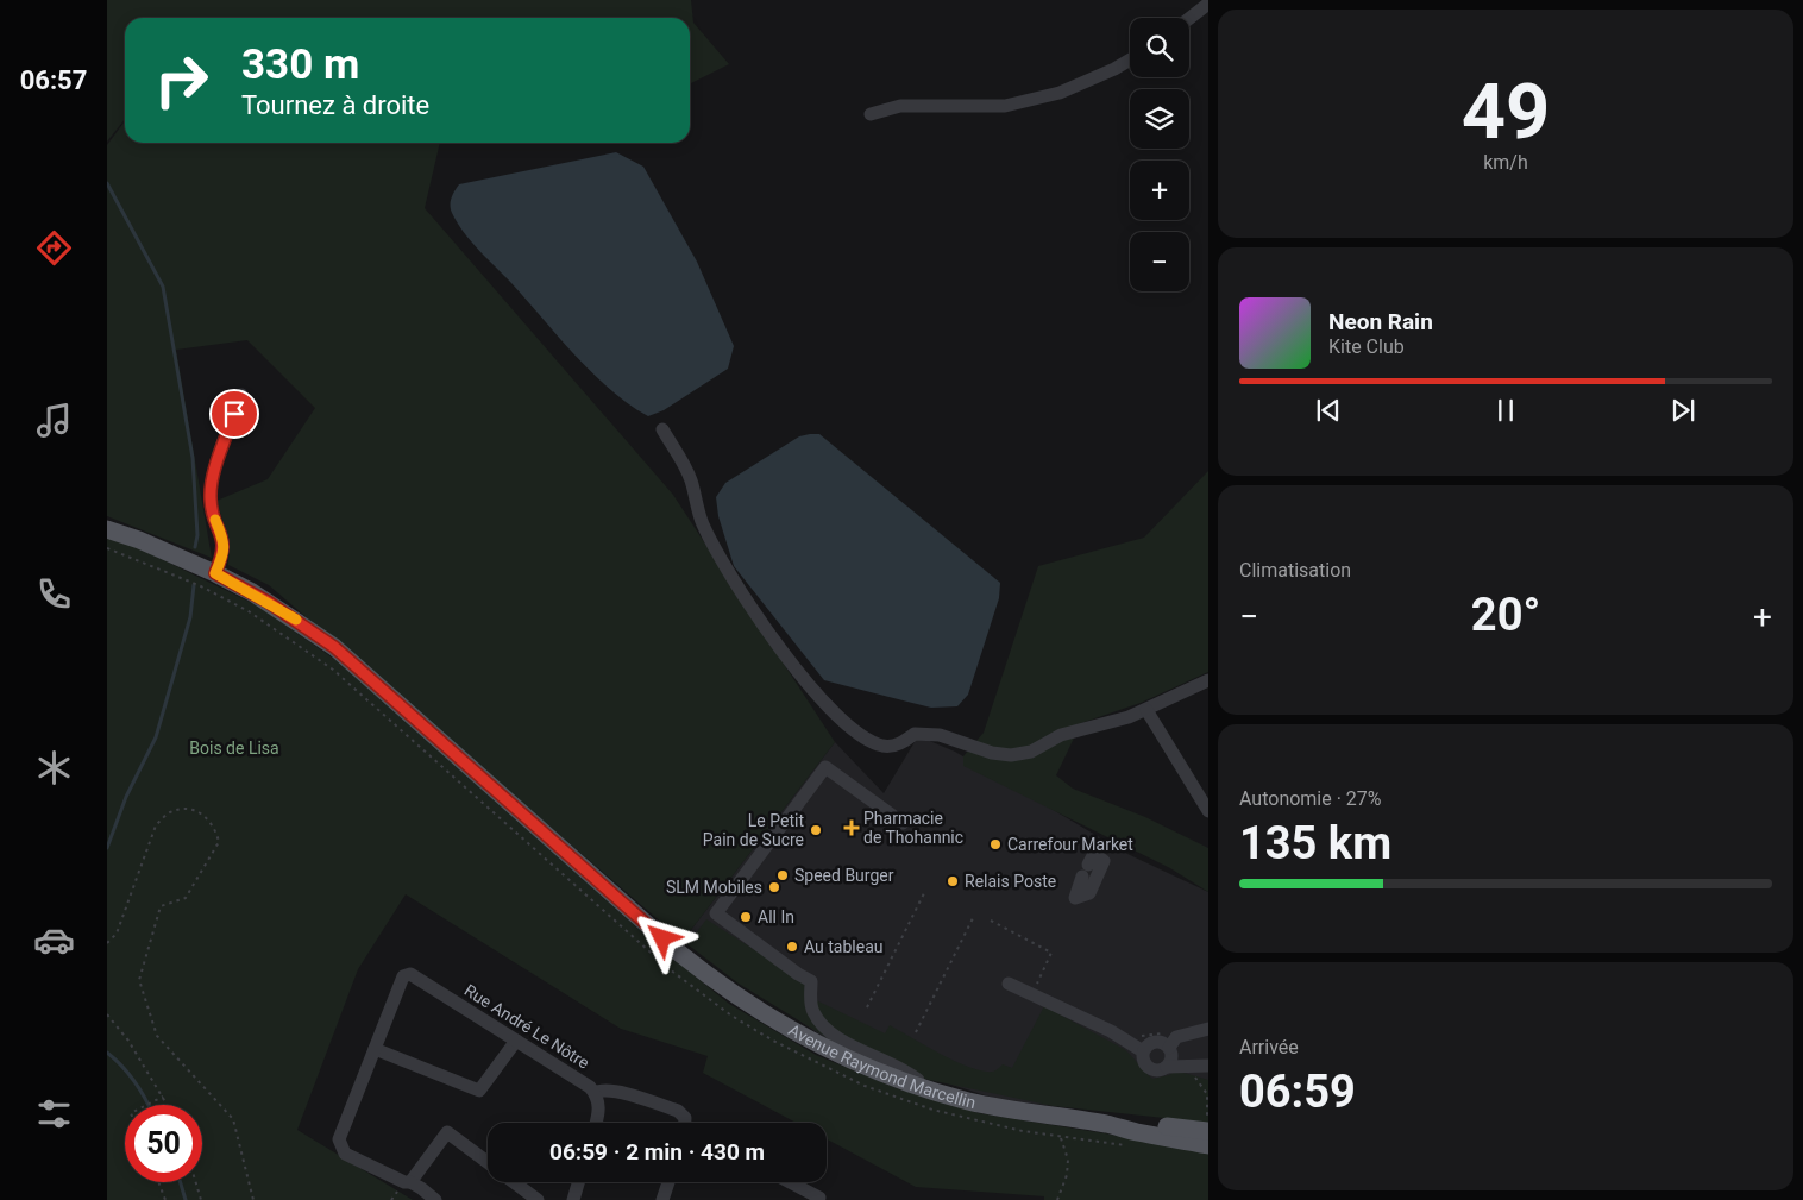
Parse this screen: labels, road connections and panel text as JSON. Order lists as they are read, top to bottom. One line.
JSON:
{"streets":{"main road":["Avenue Raymond Marcellin"],"street":["Rue André Le Nôtre"]},"parks":["Bois de Lisa"],"places":{"health":["Pharmacie de Thohannic"],"other":["Le Petit Pain de Sucre","Carrefour Market","Speed Burger","Relais Poste","SLM Mobiles","All In","Au tableau"]},"page":{"tabs":"06:57","tile":[["49","km/h"],"Climatisation",["Autonomie · 27%","135 km"],["Arrivée","06:59"]],"map_buttons":["+","−"],"turn":["330 m","Tournez à droite"],"song":["Neon Rain","Kite Club"],"heat":["−","20°","+"],"limit":"50","trip":"06:59 · 2 min · 430 m"}}
